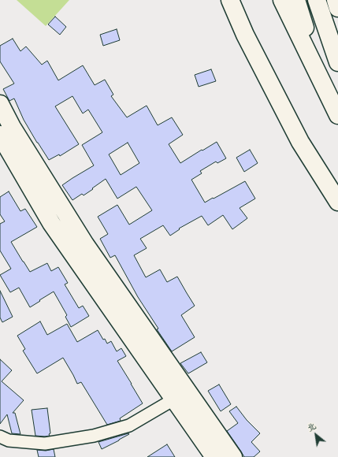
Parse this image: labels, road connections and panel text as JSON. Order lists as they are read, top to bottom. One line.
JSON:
{"north":"top left"}
